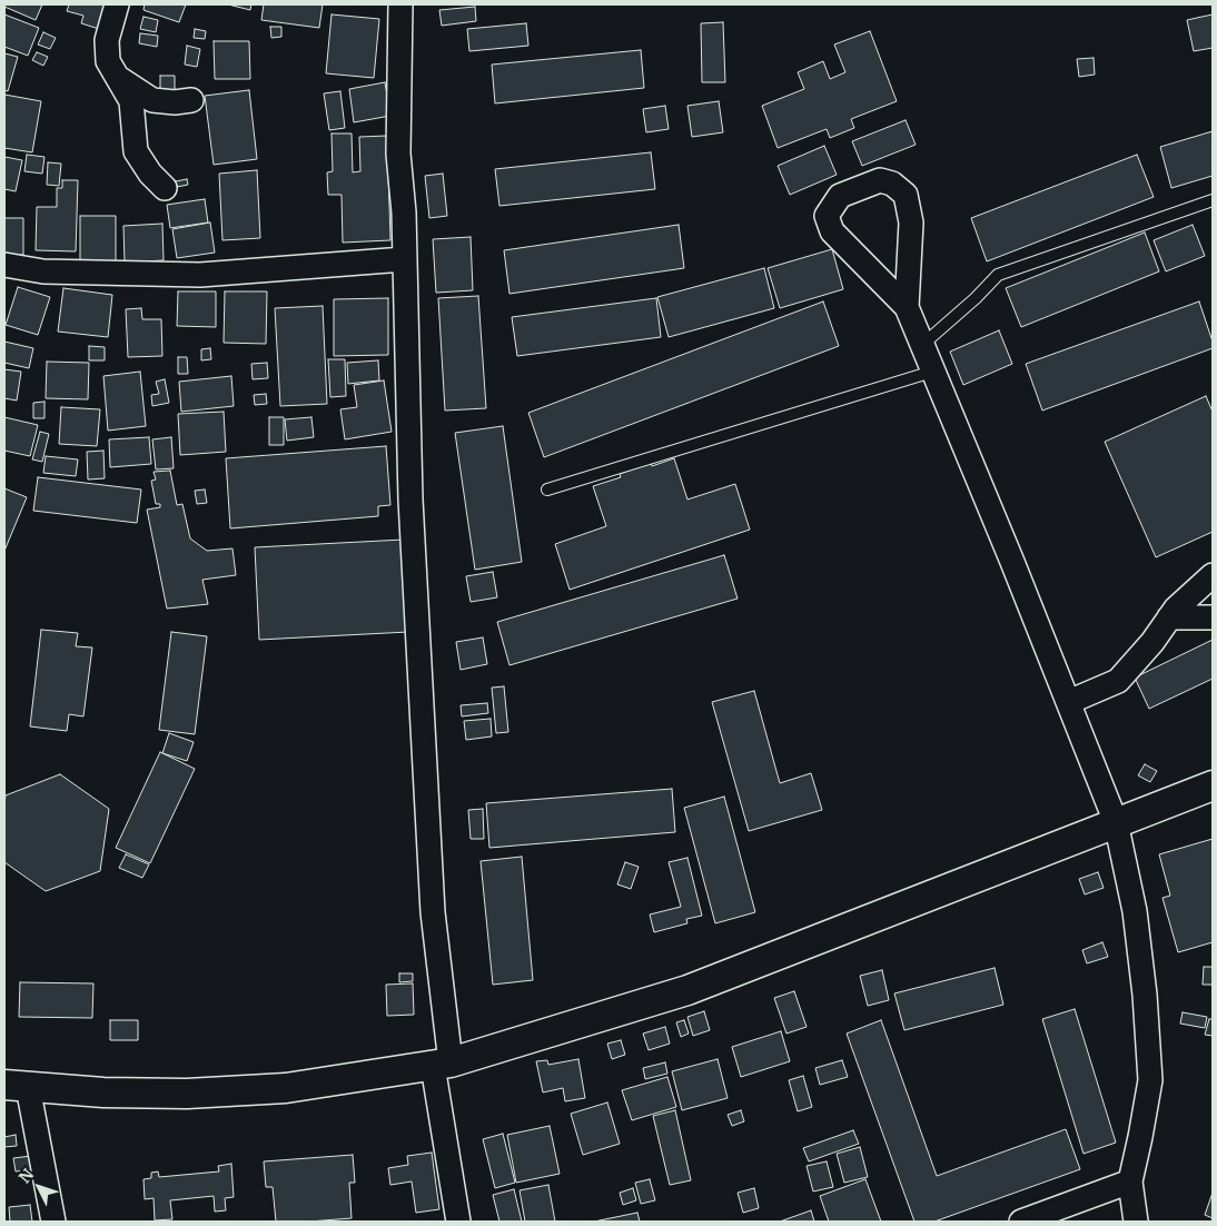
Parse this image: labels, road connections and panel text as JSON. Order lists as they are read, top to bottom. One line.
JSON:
{"north":"top left"}
